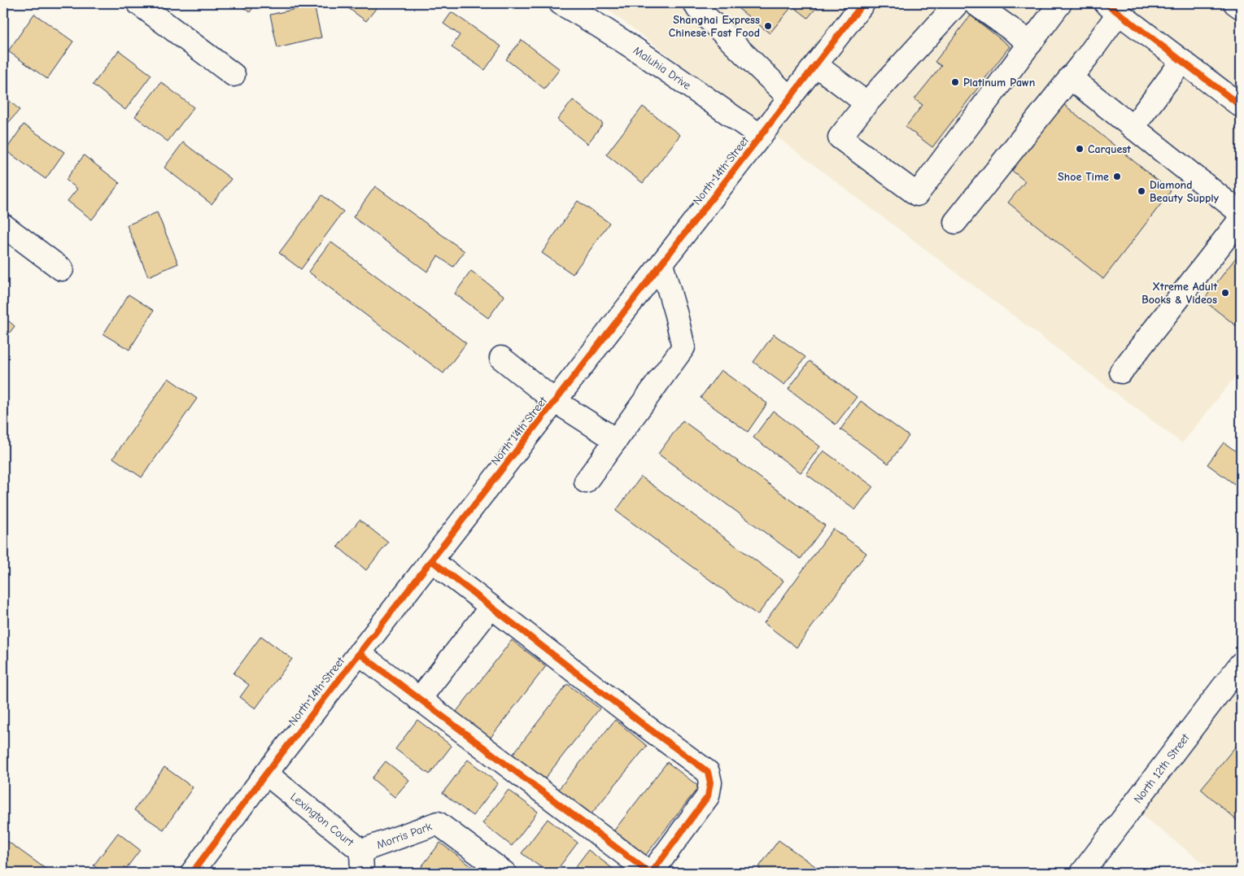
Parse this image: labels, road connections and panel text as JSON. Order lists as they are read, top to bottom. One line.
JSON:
{"streets":{"street":["Maluhia Drive","North 14th Street","North 12th Street","Lexington Court","Morris Park"]},"crossings":[["Maluhia Drive","North 14th Street"],["North 14th Street","Lexington Court"],["Lexington Court","Morris Park"]],"places":["Shanghai Express Chinese Fast Food","Platinum Pawn","Carquest","Shoe Time","Diamond Beauty Supply","Xtreme Adult Books & Videos"]}
